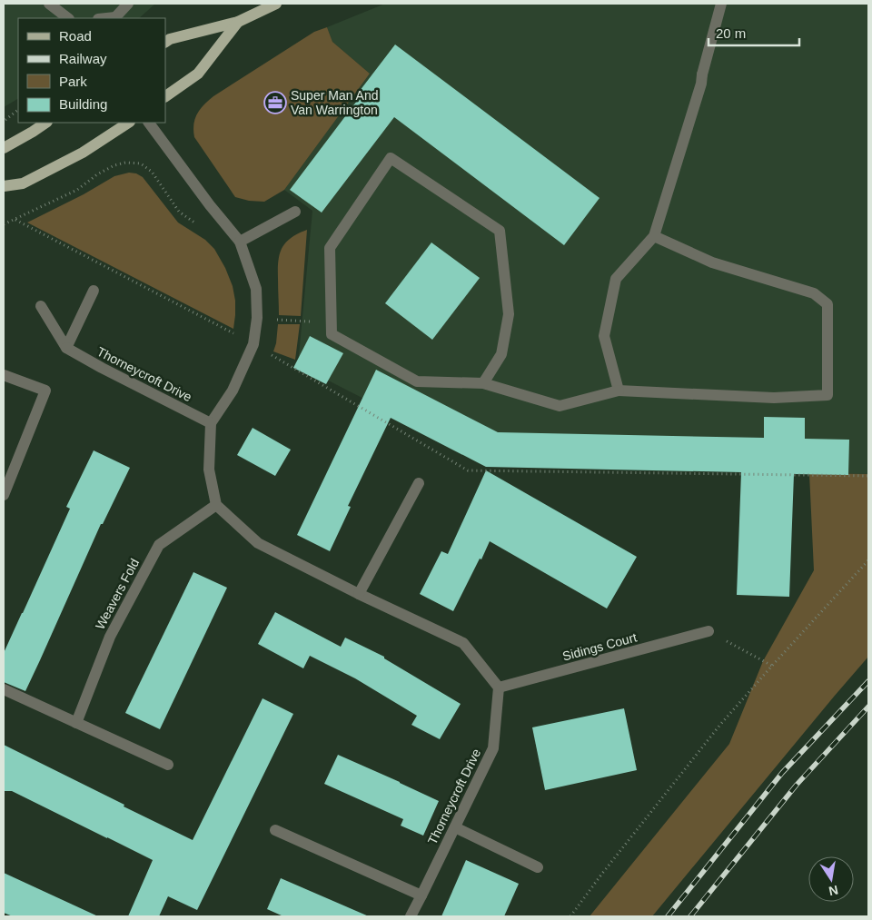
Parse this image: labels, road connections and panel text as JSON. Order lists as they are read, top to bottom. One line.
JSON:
{"streets":{"street":["Thorneycroft Drive","Weavers Fold","Sidings Court"]},"crossings":[["Thorneycroft Drive","Sidings Court"]],"places":{"office":["Super Man And Van Warrington"]},"legend":["Road","Railway","Park","Building"],"scale_bar":"20 m","north":"bottom"}
